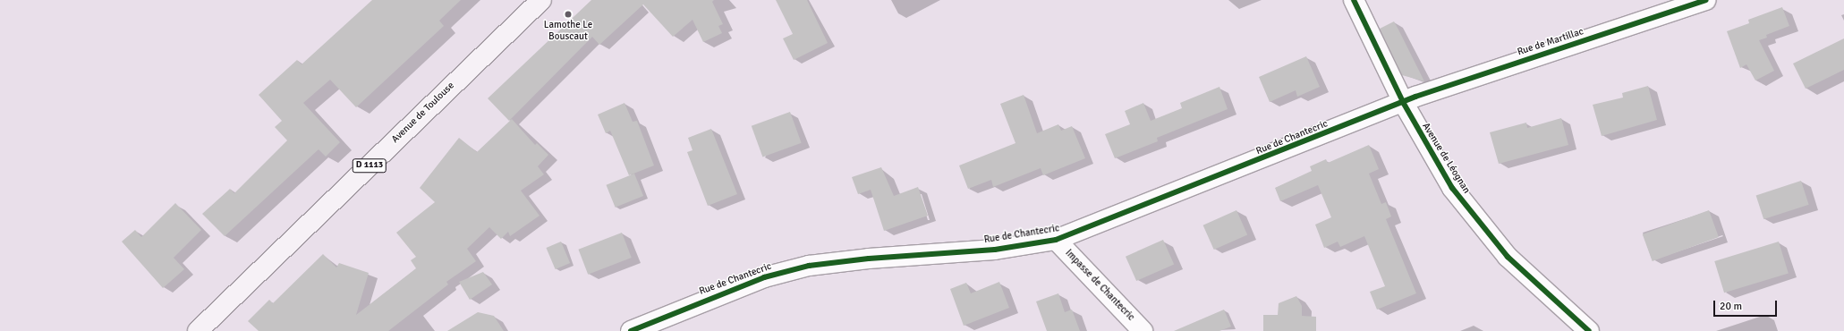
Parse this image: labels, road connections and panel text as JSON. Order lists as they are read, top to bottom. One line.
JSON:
{"streets":{"main road":["Avenue de Toulouse","D 1113"],"street":["Rue de Martillac","Rue de Chantecric","Avenue de Léognan","Impasse de Chantecric"]},"crossings":[["Rue de Martillac","Rue de Chantecric"],["Rue de Martillac","Avenue de Léognan"],["Rue de Chantecric","Avenue de Léognan"],["Rue de Chantecric","Impasse de Chantecric"]],"places":["Lamothe Le Bouscaut"],"scale_bar":"20 m"}
